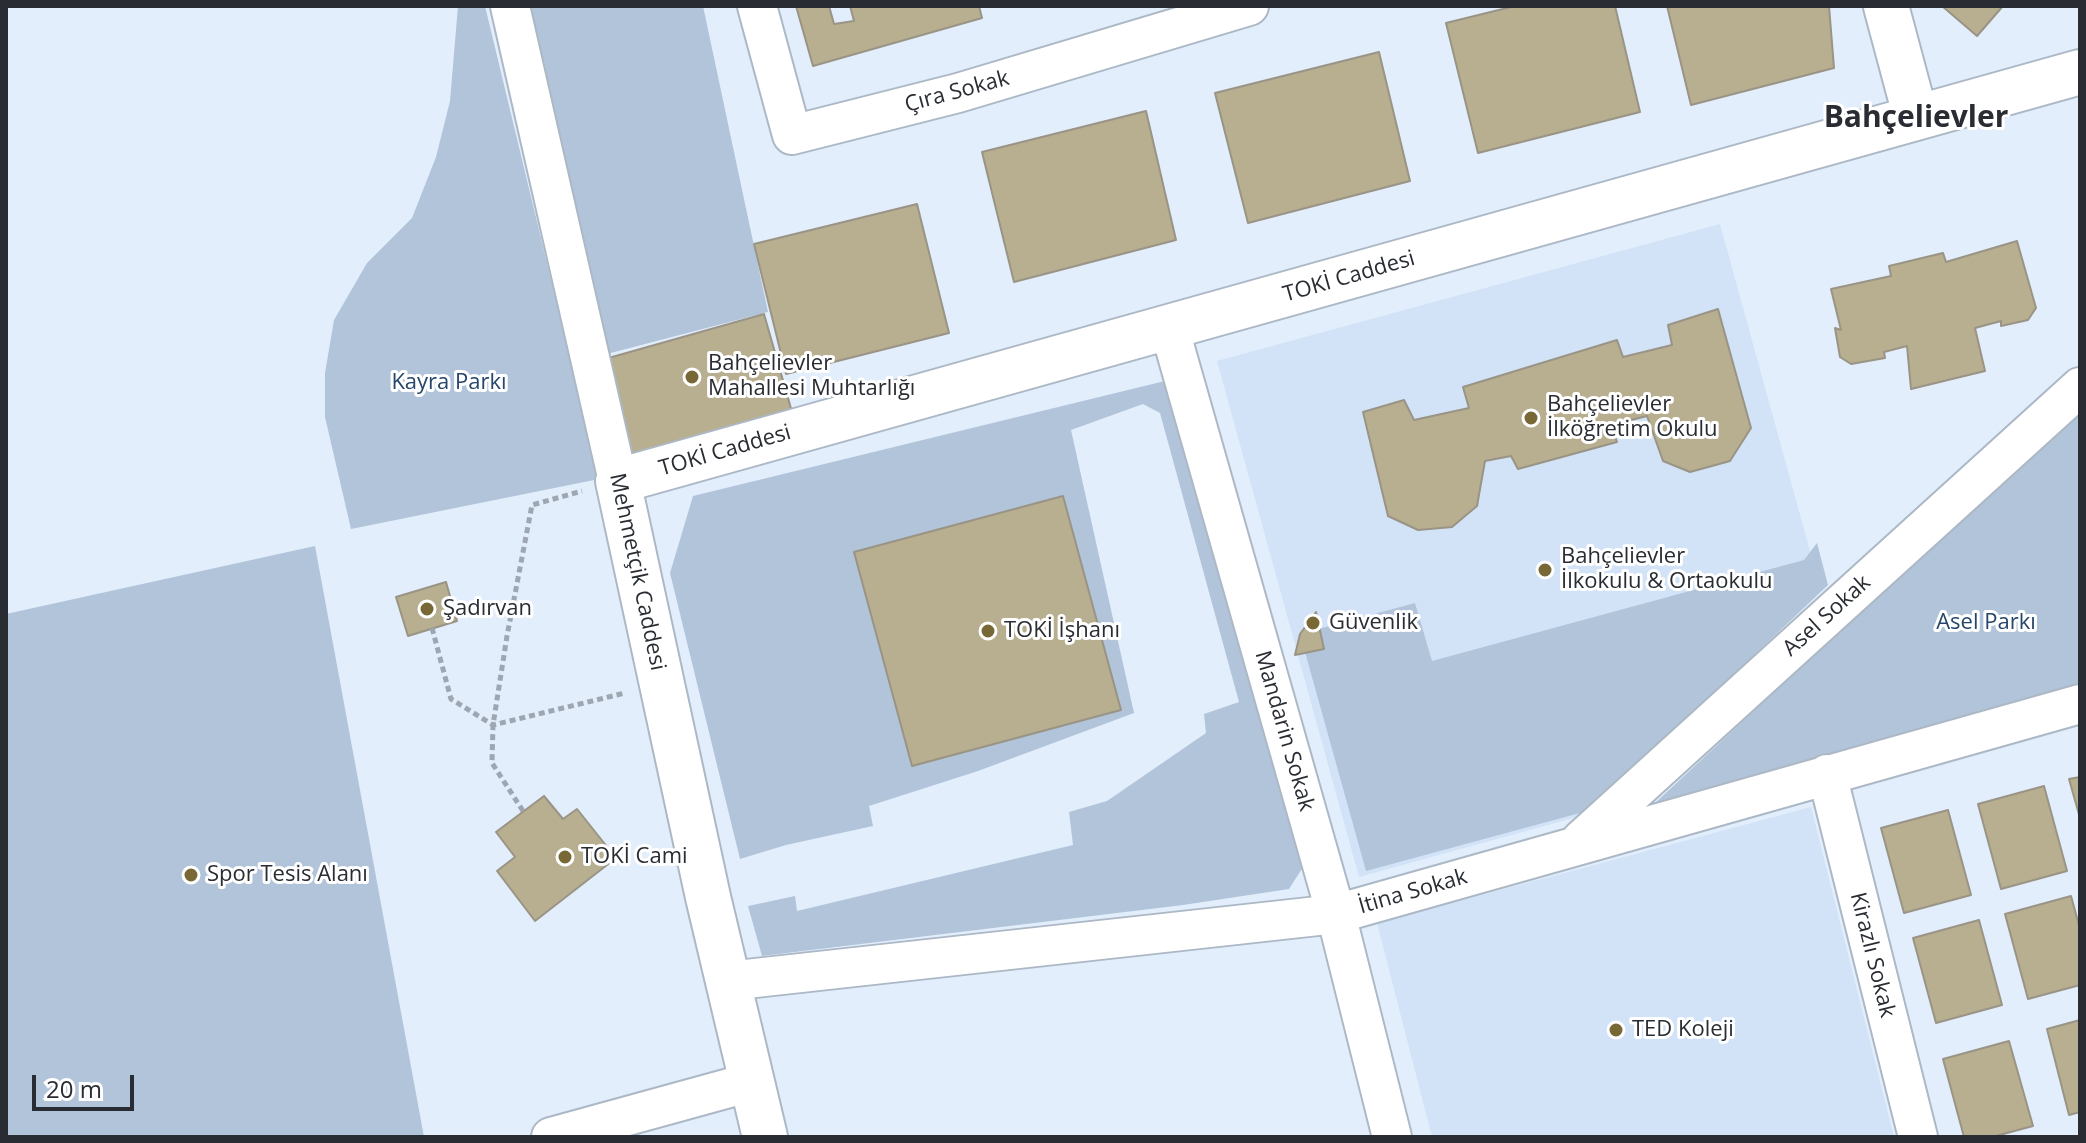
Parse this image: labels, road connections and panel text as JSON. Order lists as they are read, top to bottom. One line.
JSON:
{"streets":{"main road":["TOKİ Caddesi","Mehmetçik Caddesi"],"street":["Çıra Sokak","Asel Sokak","Mandarin Sokak","İtina Sokak","Kirazlı Sokak"]},"crossings":[["TOKİ Caddesi","Mehmetçik Caddesi"],["TOKİ Caddesi","Mandarin Sokak"],["Mehmetçik Caddesi","İtina Sokak"],["Asel Sokak","İtina Sokak"],["Mandarin Sokak","İtina Sokak"],["İtina Sokak","Kirazlı Sokak"]],"districts":["Bahçelievler"],"parks":["Kayra Parkı","Asel Parkı"],"places":["Bahçelievler Mahallesi Muhtarlığı","Bahçelievler İlköğretim Okulu","Bahçelievler İlkokulu & Ortaokulu","Şadırvan","Güvenlik","TOKİ İşhanı","TOKİ Cami","Spor Tesis Alanı","TED Koleji"],"scale_bar":"20 m"}
